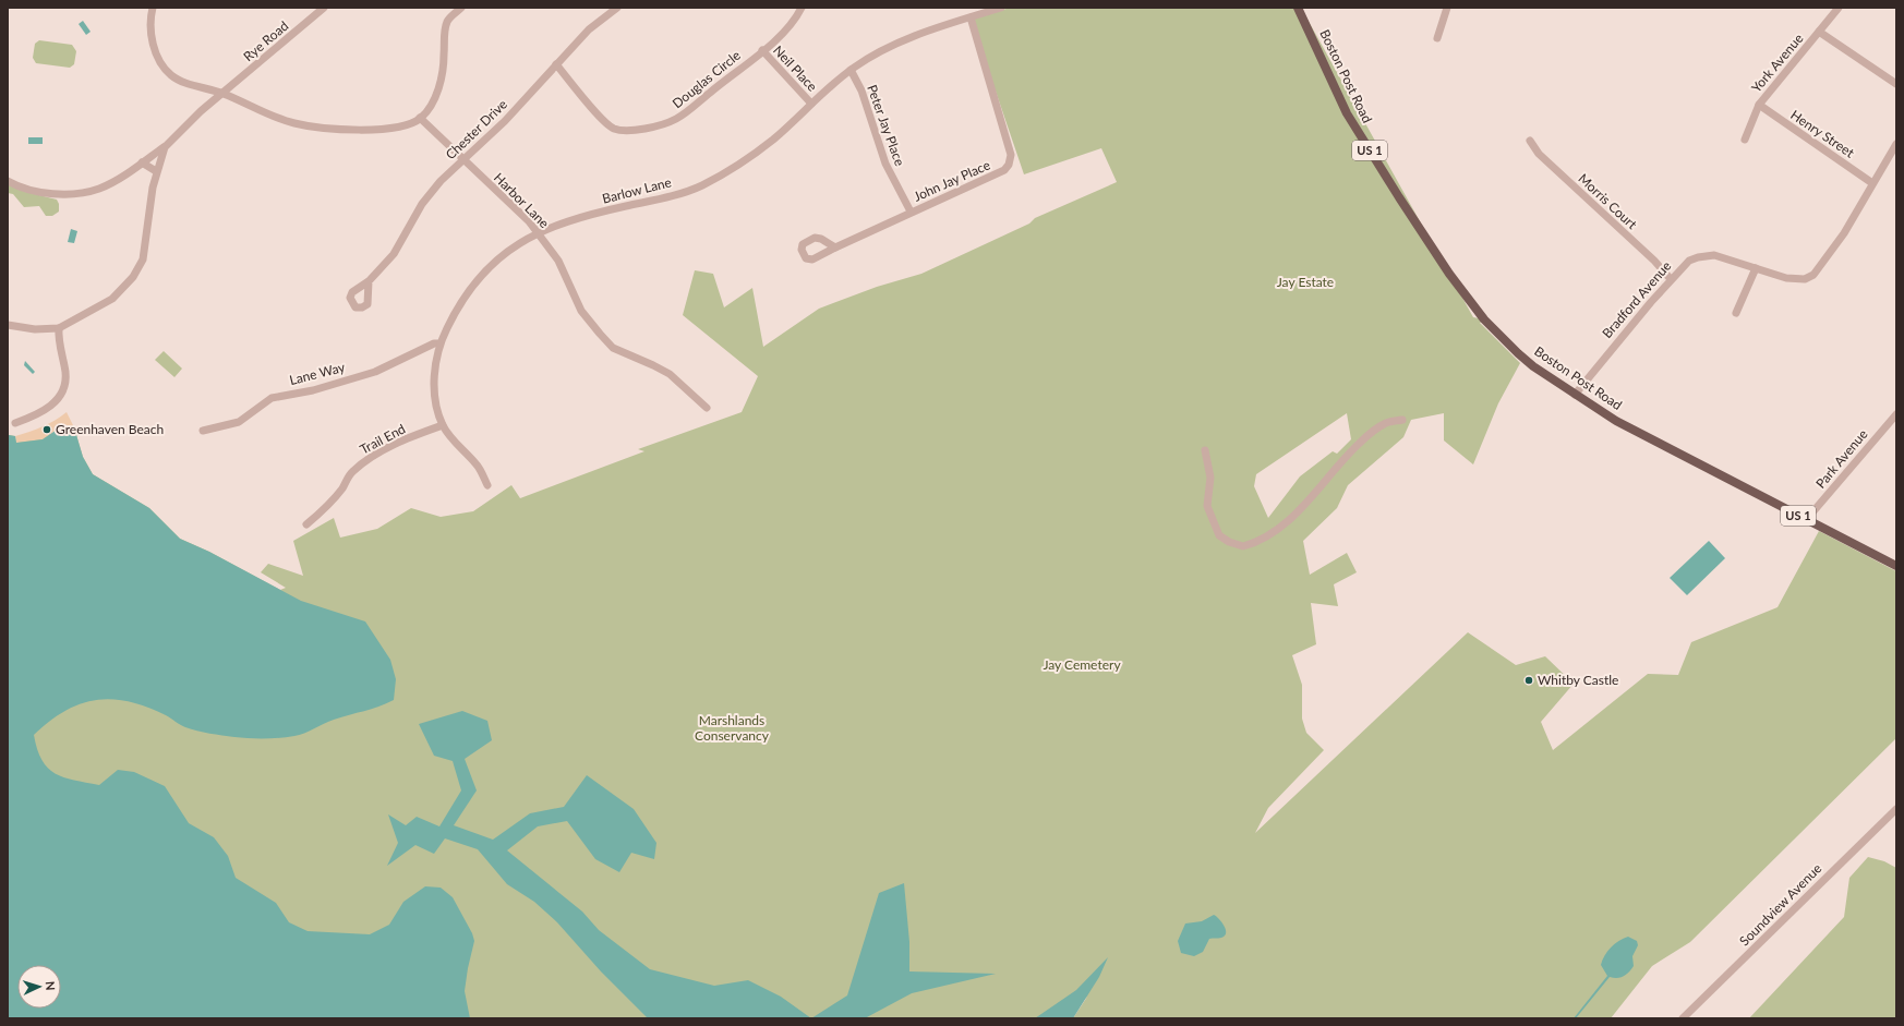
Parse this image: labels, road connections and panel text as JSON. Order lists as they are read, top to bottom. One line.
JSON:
{"streets":{"main road":["Boston Post Road","US 1"],"street":["Rye Road","York Avenue","Neil Place","Douglas Circle","Peter Jay Place","Chester Drive","Henry Street","John Jay Place","Barlow Lane","Harbor Lane","Morris Court","Bradford Avenue","Lane Way","Trail End","Park Avenue","Soundview Avenue"]},"crossings":[["York Avenue","Henry Street"],["Neil Place","Douglas Circle"],["Neil Place","Barlow Lane"],["Boston Post Road","Bradford Avenue"],["Boston Post Road","Park Avenue"],["Douglas Circle","Chester Drive"],["Peter Jay Place","John Jay Place"],["Peter Jay Place","Barlow Lane"],["Chester Drive","Harbor Lane"],["Henry Street","Bradford Avenue"],["John Jay Place","Barlow Lane"],["Barlow Lane","Harbor Lane"],["Barlow Lane","Lane Way"],["Barlow Lane","Trail End"],["Morris Court","Bradford Avenue"]],"parks":["Jay Estate","Jay Cemetery","Marshlands Conservancy"],"places":["Greenhaven Beach","Whitby Castle"],"north":"right"}
